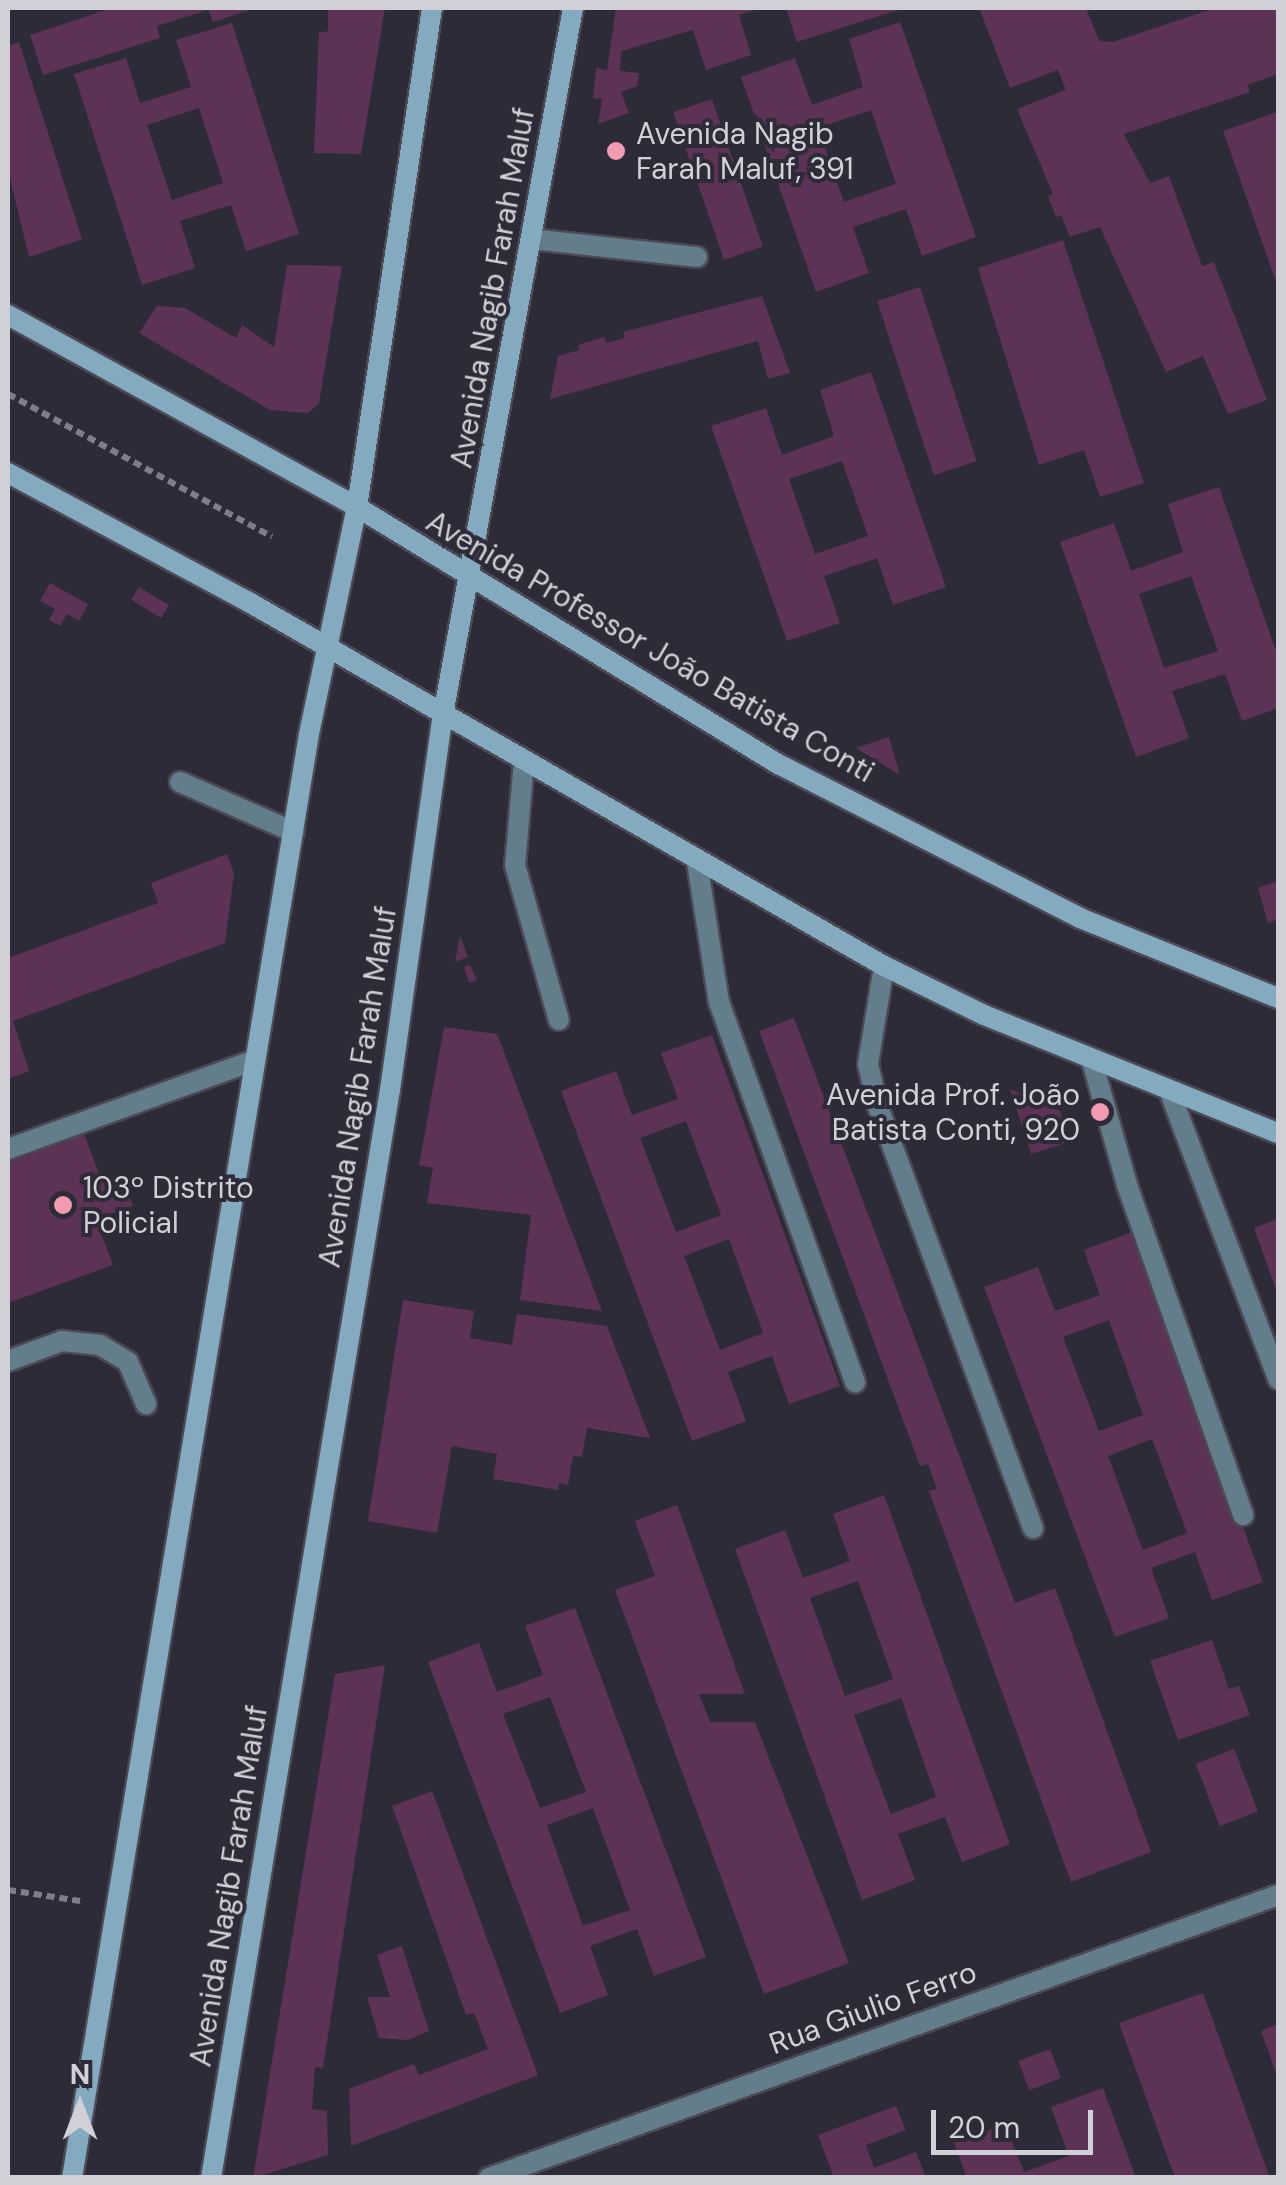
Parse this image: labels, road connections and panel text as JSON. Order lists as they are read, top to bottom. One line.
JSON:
{"streets":{"main road":["Avenida Nagib Farah Maluf","Avenida Professor João Batista Conti"],"street":["Rua Giulio Ferro"]},"crossings":[["Avenida Nagib Farah Maluf","Avenida Professor João Batista Conti"]],"places":["Avenida Nagib Farah Maluf, 391","Avenida Prof. João Batista Conti, 920","103º Distrito Policial"],"scale_bar":"20 m","north":"top"}
